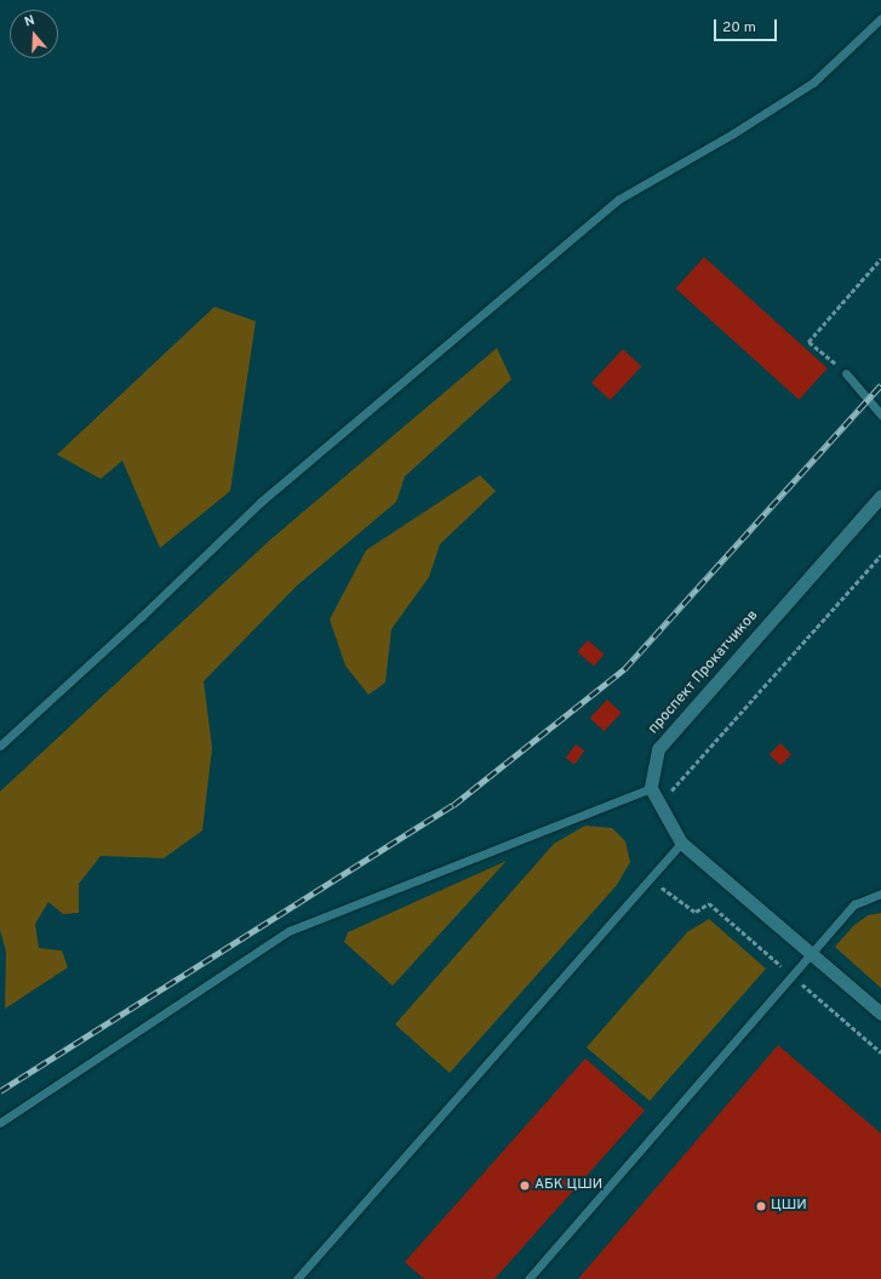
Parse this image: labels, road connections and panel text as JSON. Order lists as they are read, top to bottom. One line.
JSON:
{"streets":{"street":["проспект Прокатчиков"]},"places":["АБК ЦШИ","ЦШИ"],"scale_bar":"20 m","north":"top"}
